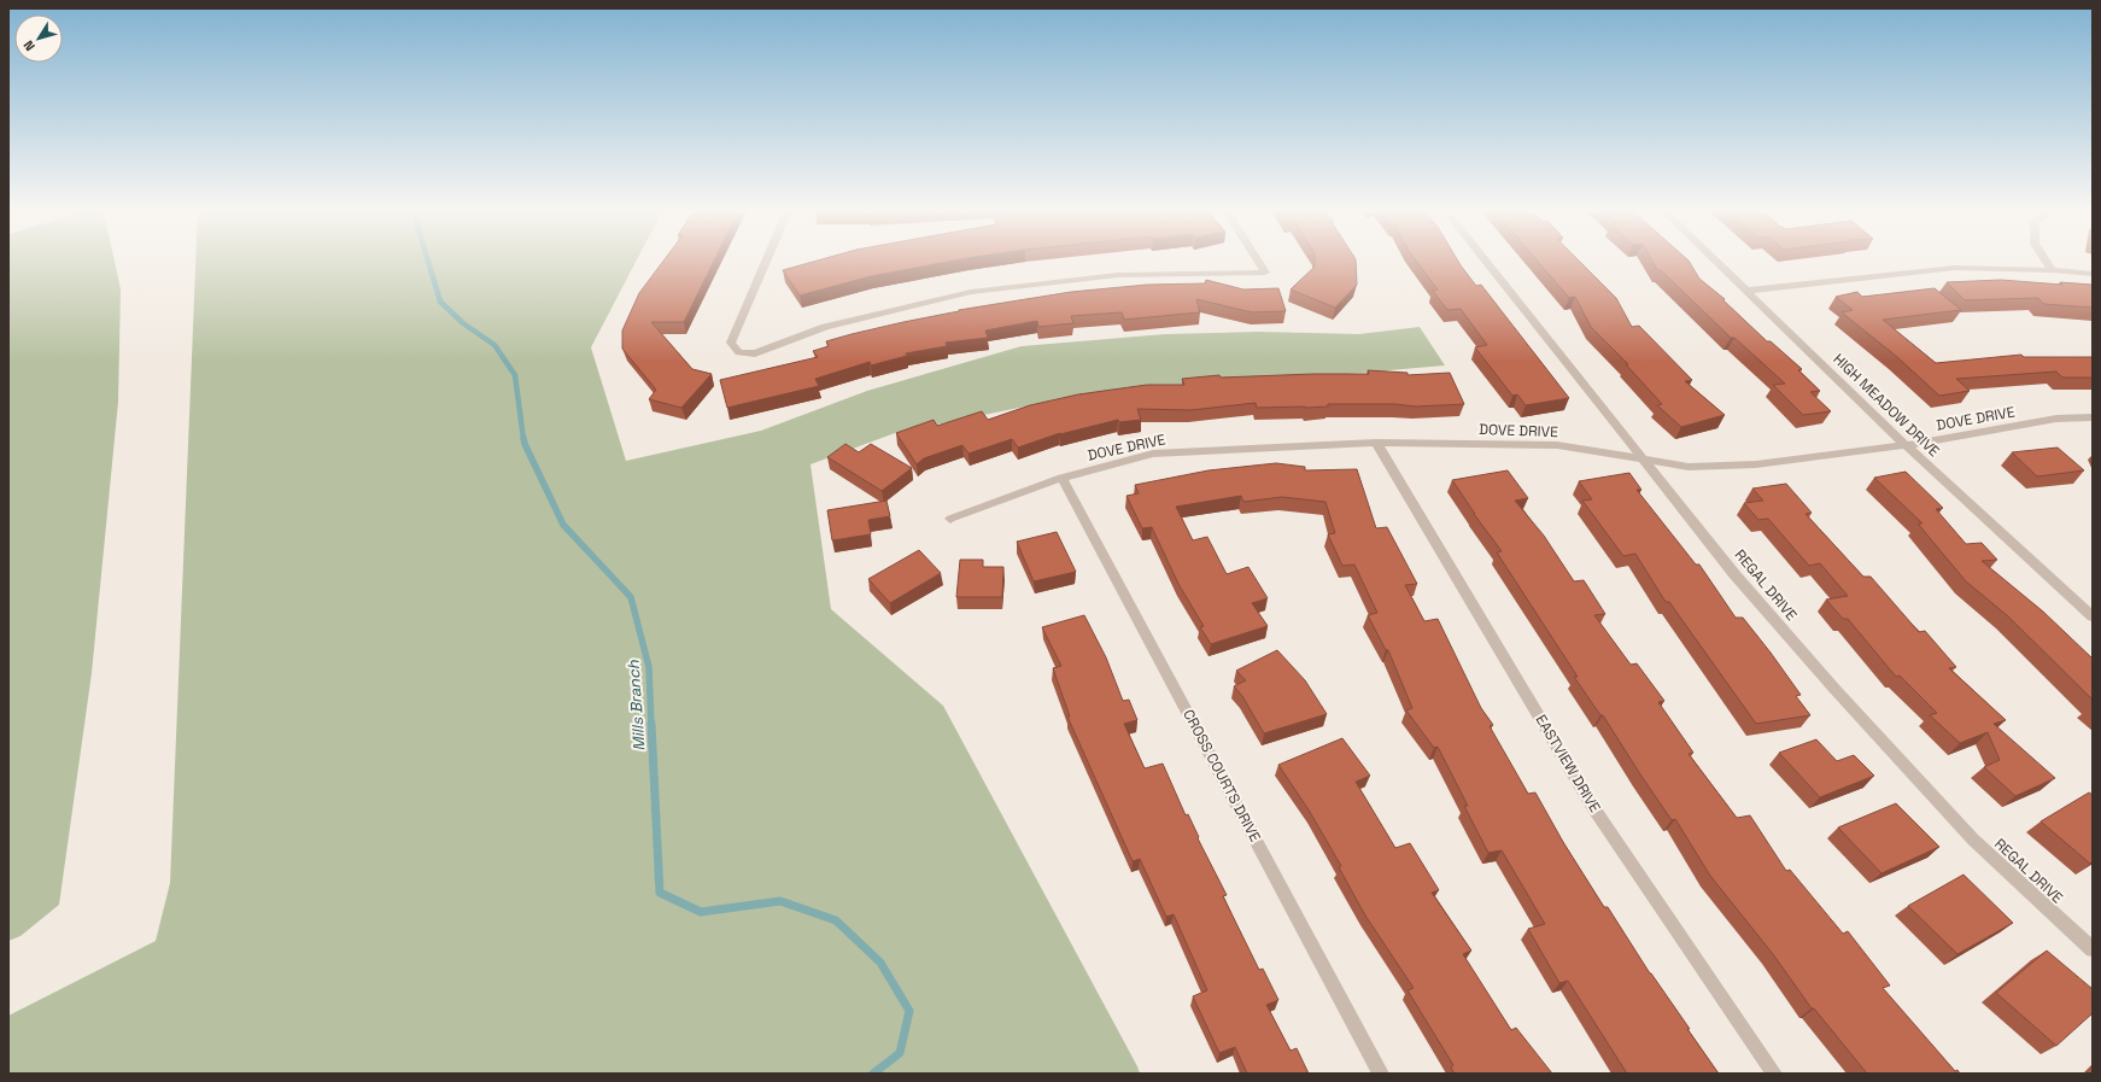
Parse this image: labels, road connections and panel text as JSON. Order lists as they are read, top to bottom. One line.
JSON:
{"streets":{"street":["HIGH MEADOW DRIVE","DOVE DRIVE","REGAL DRIVE","EASTVIEW DRIVE","CROSS COURTS DRIVE"]},"crossings":[["HIGH MEADOW DRIVE","DOVE DRIVE"],["DOVE DRIVE","REGAL DRIVE"],["DOVE DRIVE","EASTVIEW DRIVE"],["DOVE DRIVE","CROSS COURTS DRIVE"]],"water":["Mills Branch"],"north":"bottom left"}
